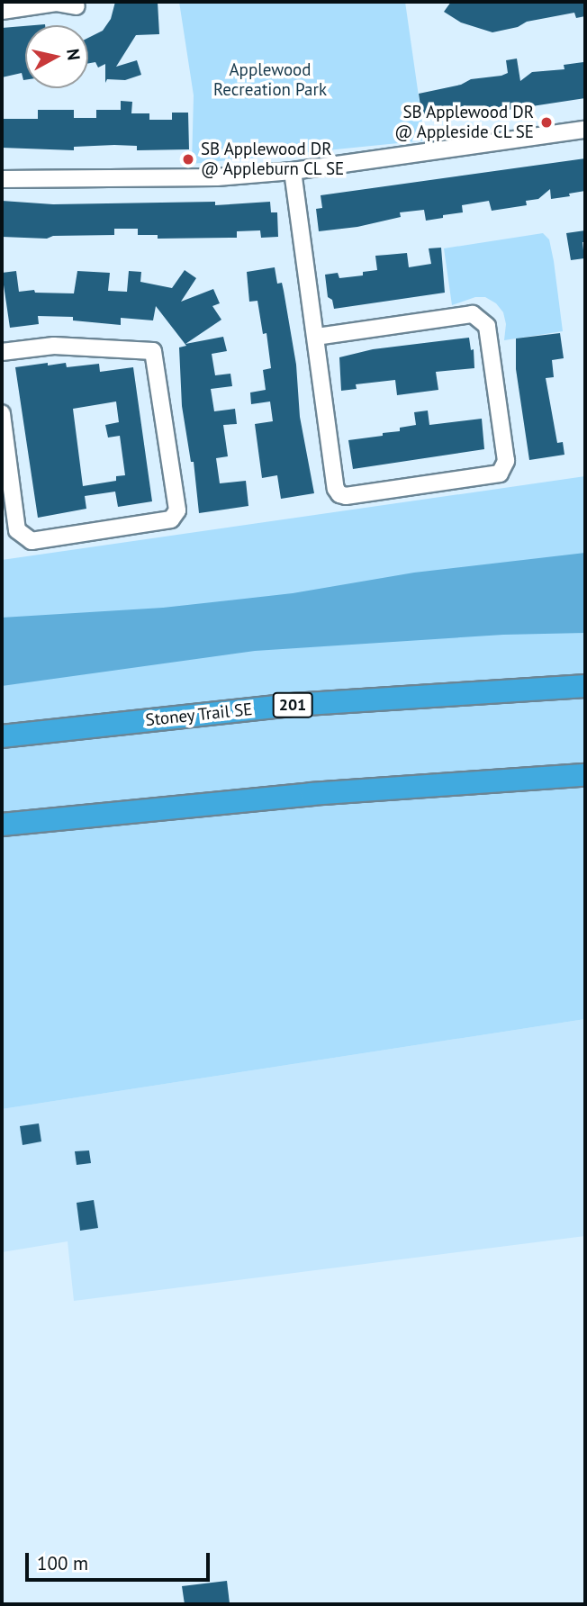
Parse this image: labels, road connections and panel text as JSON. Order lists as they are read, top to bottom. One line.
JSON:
{"streets":{"highway":["201","Stoney Trail SE"]},"parks":["Applewood Recreation Park"],"places":["SB Applewood DR @ Appleside CL SE","SB Applewood DR @ Appleburn CL SE"],"scale_bar":"100 m","north":"right"}
